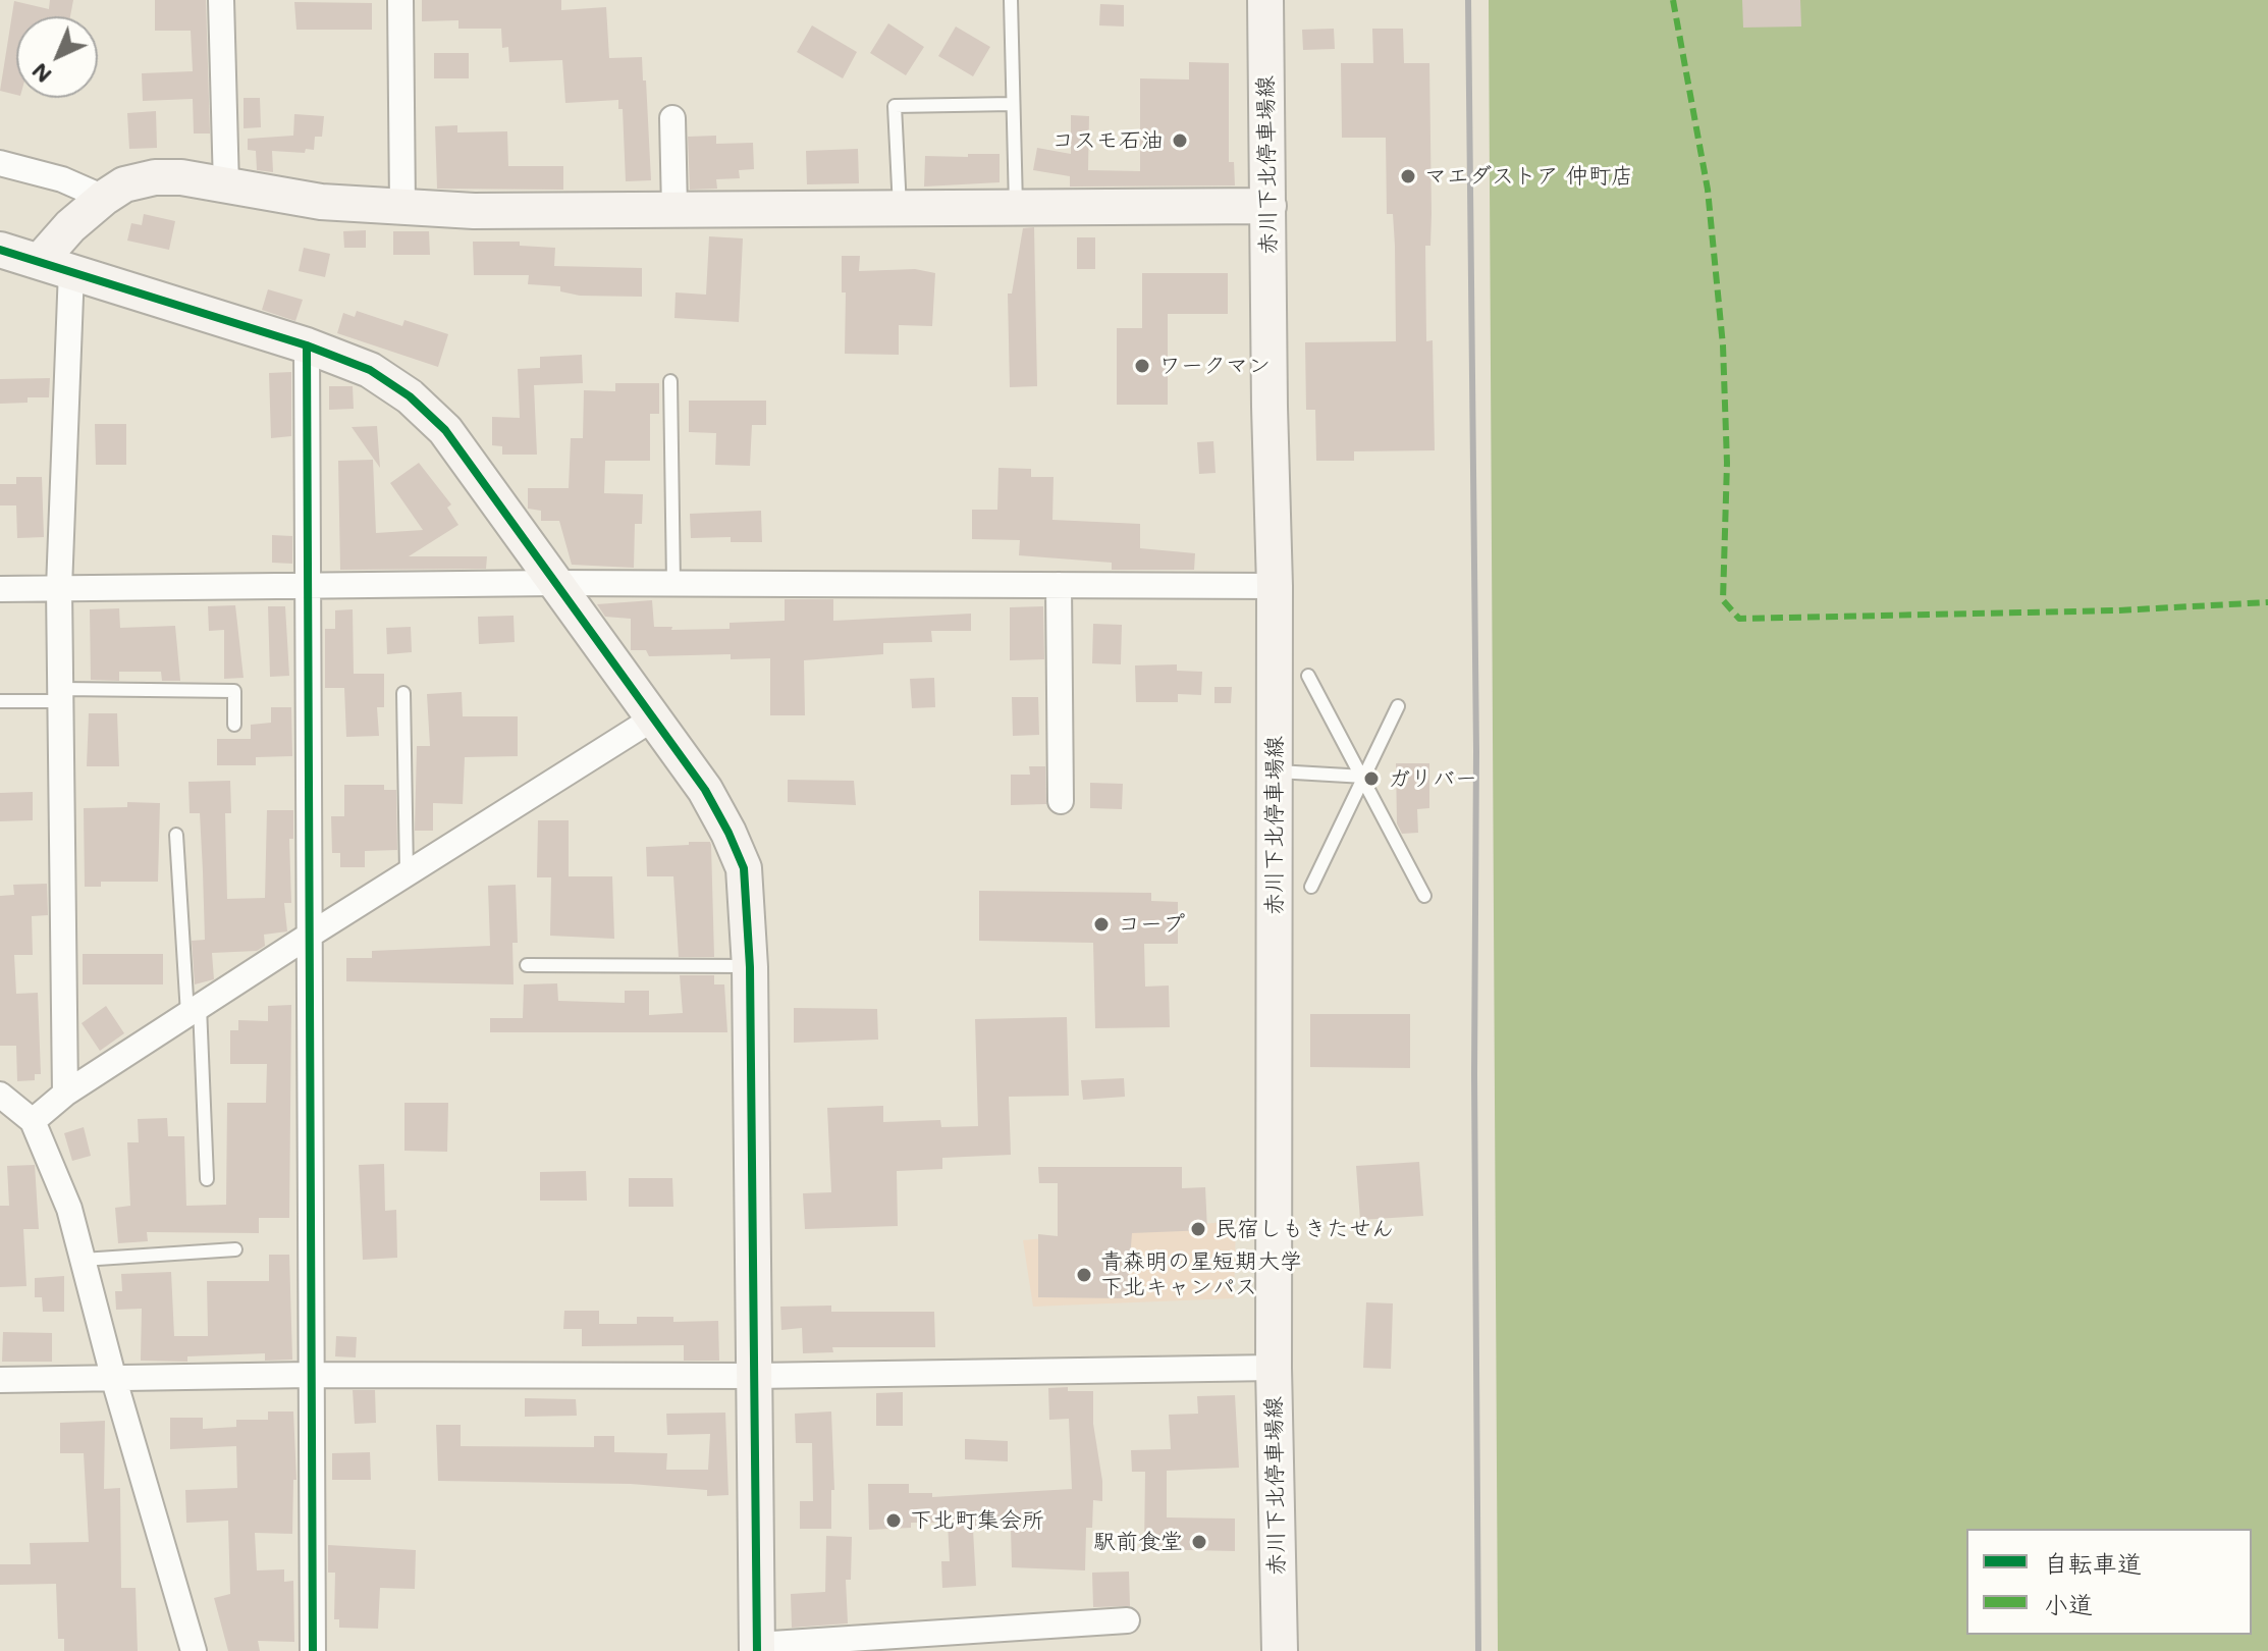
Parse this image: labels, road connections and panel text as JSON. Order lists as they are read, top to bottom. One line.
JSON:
{"streets":{"street":["赤川下北停車場線"]},"places":["コスモ石油","マエダストア 仲町店","ワークマン","ガリバー","コープ","民宿しもきたせん","青森明の星短期大学 下北キャンパス","下北町集会所","駅前食堂"],"legend":["自転車道","小道"],"north":"bottom left"}
